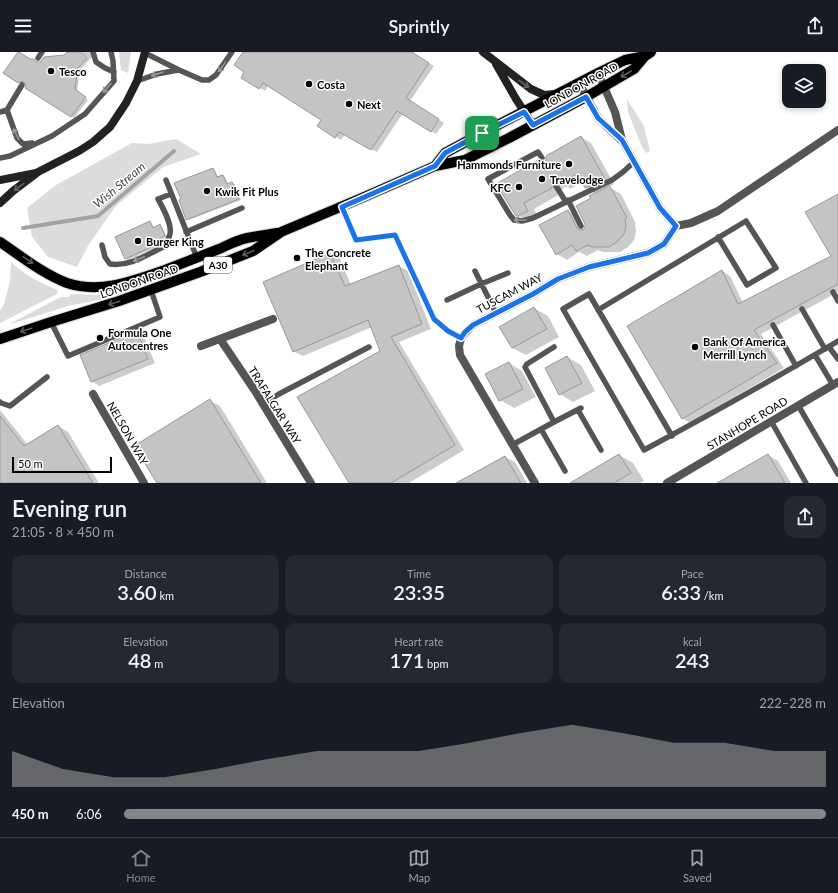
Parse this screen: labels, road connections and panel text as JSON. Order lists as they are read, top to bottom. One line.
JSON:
{"streets":{"main road":["LONDON ROAD","A30"],"street":["TUSCAM WAY","TRAFALGAR WAY","STANHOPE ROAD","NELSON WAY"]},"water":["Wish Stream"],"places":["Tesco","Costa","Next","Hammonds Furniture","Travelodge","KFC","Kwik Fit Plus","Burger King","The Concrete Elephant","Formula One Autocentres","Bank Of America Merrill Lynch"],"scale_bar":"50 m","page":{"header":"Sprintly","scale":"50 m","heading":["Evening run","21:05 · 8 × 450 m"],"stats":[["Distance","3.60 km"],["Time","23:35"],["Pace","6:33 /km"],["Elevation","48 m"],["Heart rate","171 bpm"],["kcal","243"]],"chart":["Elevation","222–228 m"],"list":[{"name":"450 m","note":"6:06"}],"tabs":["Home","Map","Saved"]}}
